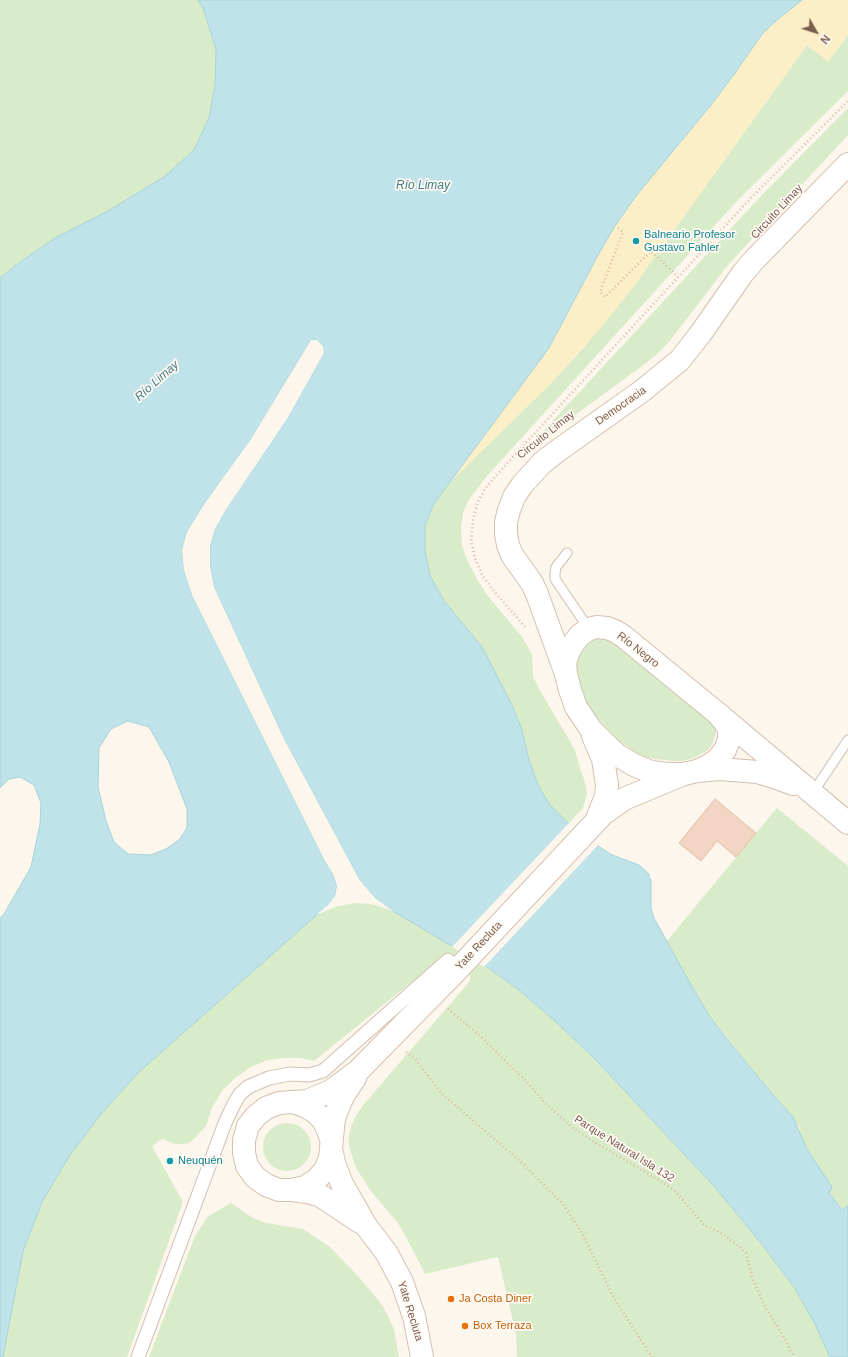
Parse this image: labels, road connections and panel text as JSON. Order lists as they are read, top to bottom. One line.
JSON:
{"streets":{"main road":["Democracia","Río Negro","Yate Recluta"],"path":["Parque Natural Isla 132"]},"crossings":[["Democracia","Río Negro"],["Río Negro","Yate Recluta"]],"water":["Río Limay"],"places":["Balneario Profesor Gustavo Fahler","Neuquén","Ja Costa Diner","Box Terraza"],"north":"bottom right"}
